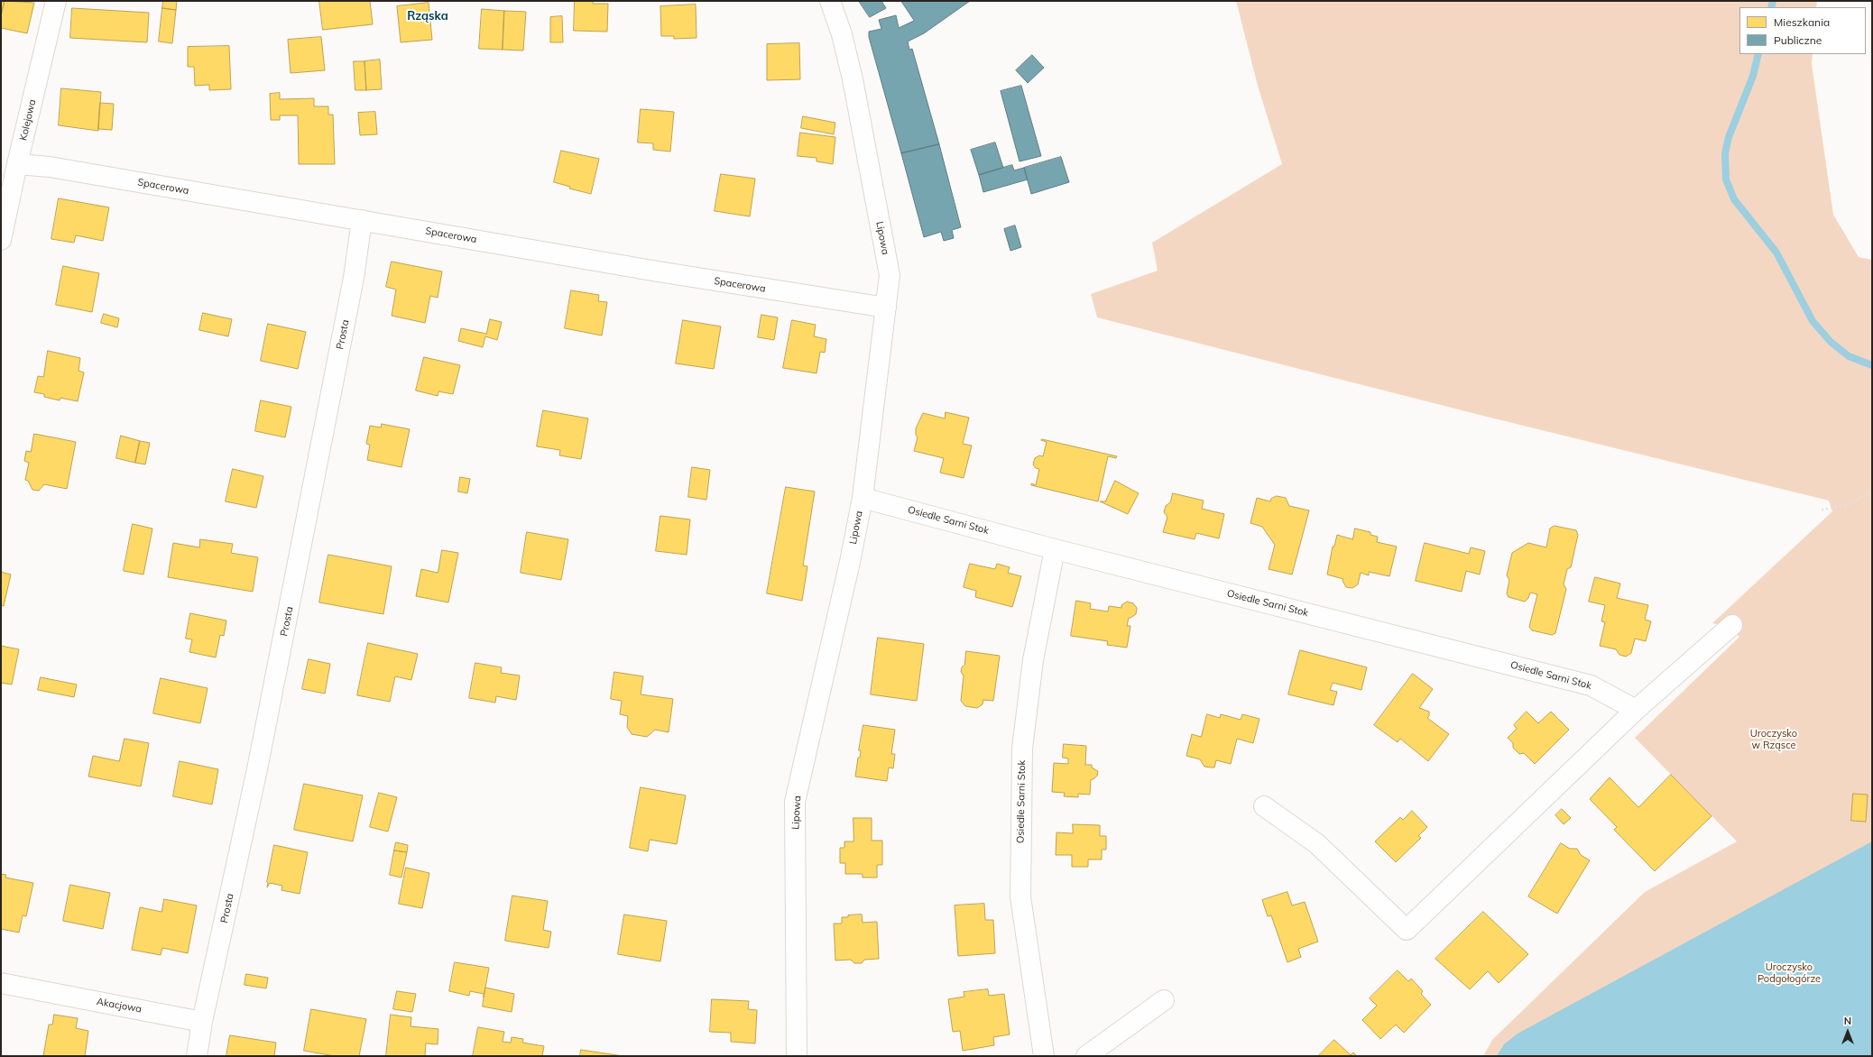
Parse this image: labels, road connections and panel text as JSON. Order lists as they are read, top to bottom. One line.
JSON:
{"streets":{"street":["Kolejowa","Spacerowa","Lipowa","Prosta","Osiedle Sarni Stok","Akacjowa"]},"crossings":[["Kolejowa","Spacerowa"],["Spacerowa","Lipowa"],["Spacerowa","Prosta"],["Lipowa","Osiedle Sarni Stok"],["Prosta","Akacjowa"]],"districts":["Rząska"],"parks":["Uroczysko w Rząsce","Uroczysko Podgołogórze"],"legend":["Mieszkania","Publiczne"],"north":"top"}
